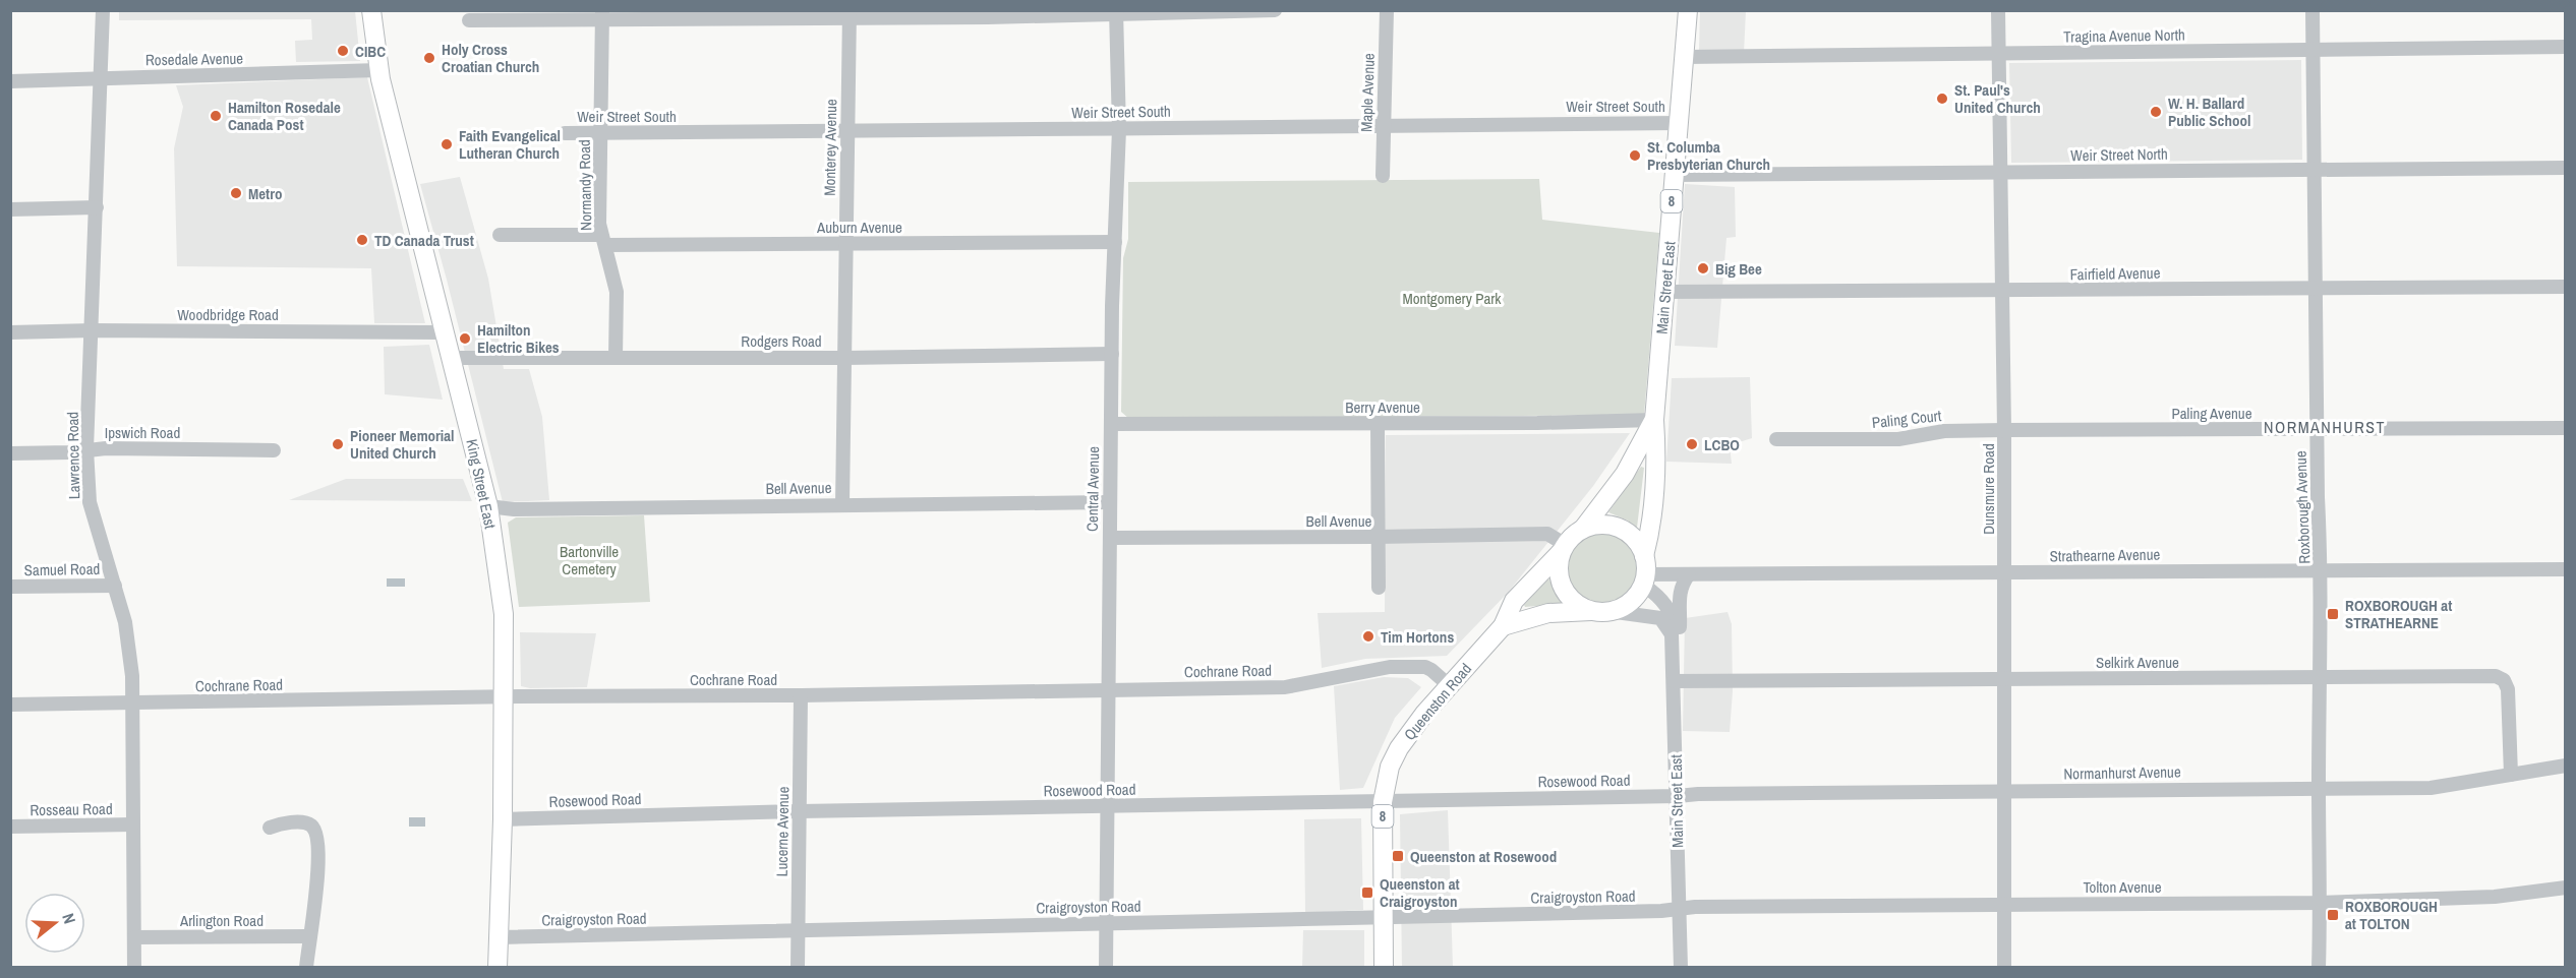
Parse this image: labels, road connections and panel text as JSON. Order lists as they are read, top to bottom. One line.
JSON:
{"streets":{"main road":["8","Main Street East","King Street East","Queenston Road"],"street":["Tragina Avenue North","Rosedale Avenue","Maple Avenue","Weir Street South","Monterey Avenue","Weir Street North","Normandy Road","Auburn Avenue","Fairfield Avenue","Woodbridge Road","Rodgers Road","Berry Avenue","Paling Avenue","Paling Court","Ipswich Road","Lawrence Road","Bell Avenue","Central Avenue","Dunsmure Road","Roxborough Avenue","Strathearne Avenue","Samuel Road","Selkirk Avenue","Cochrane Road","Normanhurst Avenue","Rosewood Road","Rosseau Road","Lucerne Avenue","Tolton Avenue","Craigroyston Road","Arlington Road"]},"crossings":[["Tragina Avenue North","Main Street East"],["Tragina Avenue North","Dunsmure Road"],["Tragina Avenue North","Roxborough Avenue"],["Rosedale Avenue","Lawrence Road"],["Rosedale Avenue","King Street East"],["Maple Avenue","Weir Street South"],["Weir Street South","Monterey Avenue"],["Weir Street South","Normandy Road"],["Weir Street South","Main Street East"],["Weir Street South","Central Avenue"],["Monterey Avenue","Auburn Avenue"],["Monterey Avenue","Rodgers Road"],["Monterey Avenue","Bell Avenue"],["Weir Street North","Main Street East"],["Weir Street North","Dunsmure Road"],["Weir Street North","Roxborough Avenue"],["Normandy Road","Auburn Avenue"],["Normandy Road","Rodgers Road"],["Auburn Avenue","Central Avenue"],["Fairfield Avenue","Main Street East"],["Fairfield Avenue","Dunsmure Road"],["Fairfield Avenue","Roxborough Avenue"],["Main Street East","Berry Avenue"],["Main Street East","Bell Avenue"],["Main Street East","Strathearne Avenue"],["Main Street East","Selkirk Avenue"],["Main Street East","Queenston Road"],["Main Street East","Normanhurst Avenue"],["Main Street East","Rosewood Road"],["Main Street East","Tolton Avenue"],["Main Street East","Craigroyston Road"],["Woodbridge Road","Lawrence Road"],["Woodbridge Road","King Street East"],["Rodgers Road","King Street East"],["Rodgers Road","Central Avenue"],["Berry Avenue","Central Avenue"],["Paling Avenue","Paling Court"],["Paling Avenue","Dunsmure Road"],["Paling Avenue","Roxborough Avenue"],["Paling Court","Dunsmure Road"],["Ipswich Road","Lawrence Road"],["Lawrence Road","Samuel Road"],["Lawrence Road","Cochrane Road"],["Lawrence Road","Rosseau Road"],["Lawrence Road","Arlington Road"],["King Street East","Bell Avenue"],["King Street East","Cochrane Road"],["King Street East","Rosewood Road"],["King Street East","Craigroyston Road"],["Bell Avenue","Central Avenue"],["Bell Avenue","Strathearne Avenue"],["Bell Avenue","Queenston Road"],["Central Avenue","Cochrane Road"],["Central Avenue","Rosewood Road"],["Central Avenue","Craigroyston Road"],["Dunsmure Road","Strathearne Avenue"],["Dunsmure Road","Selkirk Avenue"],["Dunsmure Road","Normanhurst Avenue"],["Dunsmure Road","Tolton Avenue"],["Roxborough Avenue","Strathearne Avenue"],["Roxborough Avenue","Selkirk Avenue"],["Roxborough Avenue","Normanhurst Avenue"],["Roxborough Avenue","Tolton Avenue"],["Strathearne Avenue","Queenston Road"],["Selkirk Avenue","Normanhurst Avenue"],["Cochrane Road","Queenston Road"],["Cochrane Road","Lucerne Avenue"],["Queenston Road","Rosewood Road"],["Queenston Road","Craigroyston Road"],["Normanhurst Avenue","Rosewood Road"],["Rosewood Road","Lucerne Avenue"],["Lucerne Avenue","Craigroyston Road"],["Tolton Avenue","Craigroyston Road"]],"districts":["NORMANHURST"],"parks":["Montgomery Park","Bartonville Cemetery"],"places":{"other":["CIBC","Holy Cross Croatian Church","St. Paul's United Church","W. H. Ballard Public School","Hamilton Rosedale Canada Post","Faith Evangelical Lutheran Church","St. Columba Presbyterian Church","Metro","TD Canada Trust","Big Bee","Hamilton Electric Bikes","Pioneer Memorial United Church","LCBO","Tim Hortons"],"transit":["ROXBOROUGH at STRATHEARNE","Queenston at Rosewood","Queenston at Craigroyston","ROXBOROUGH at TOLTON"]},"north":"right"}
